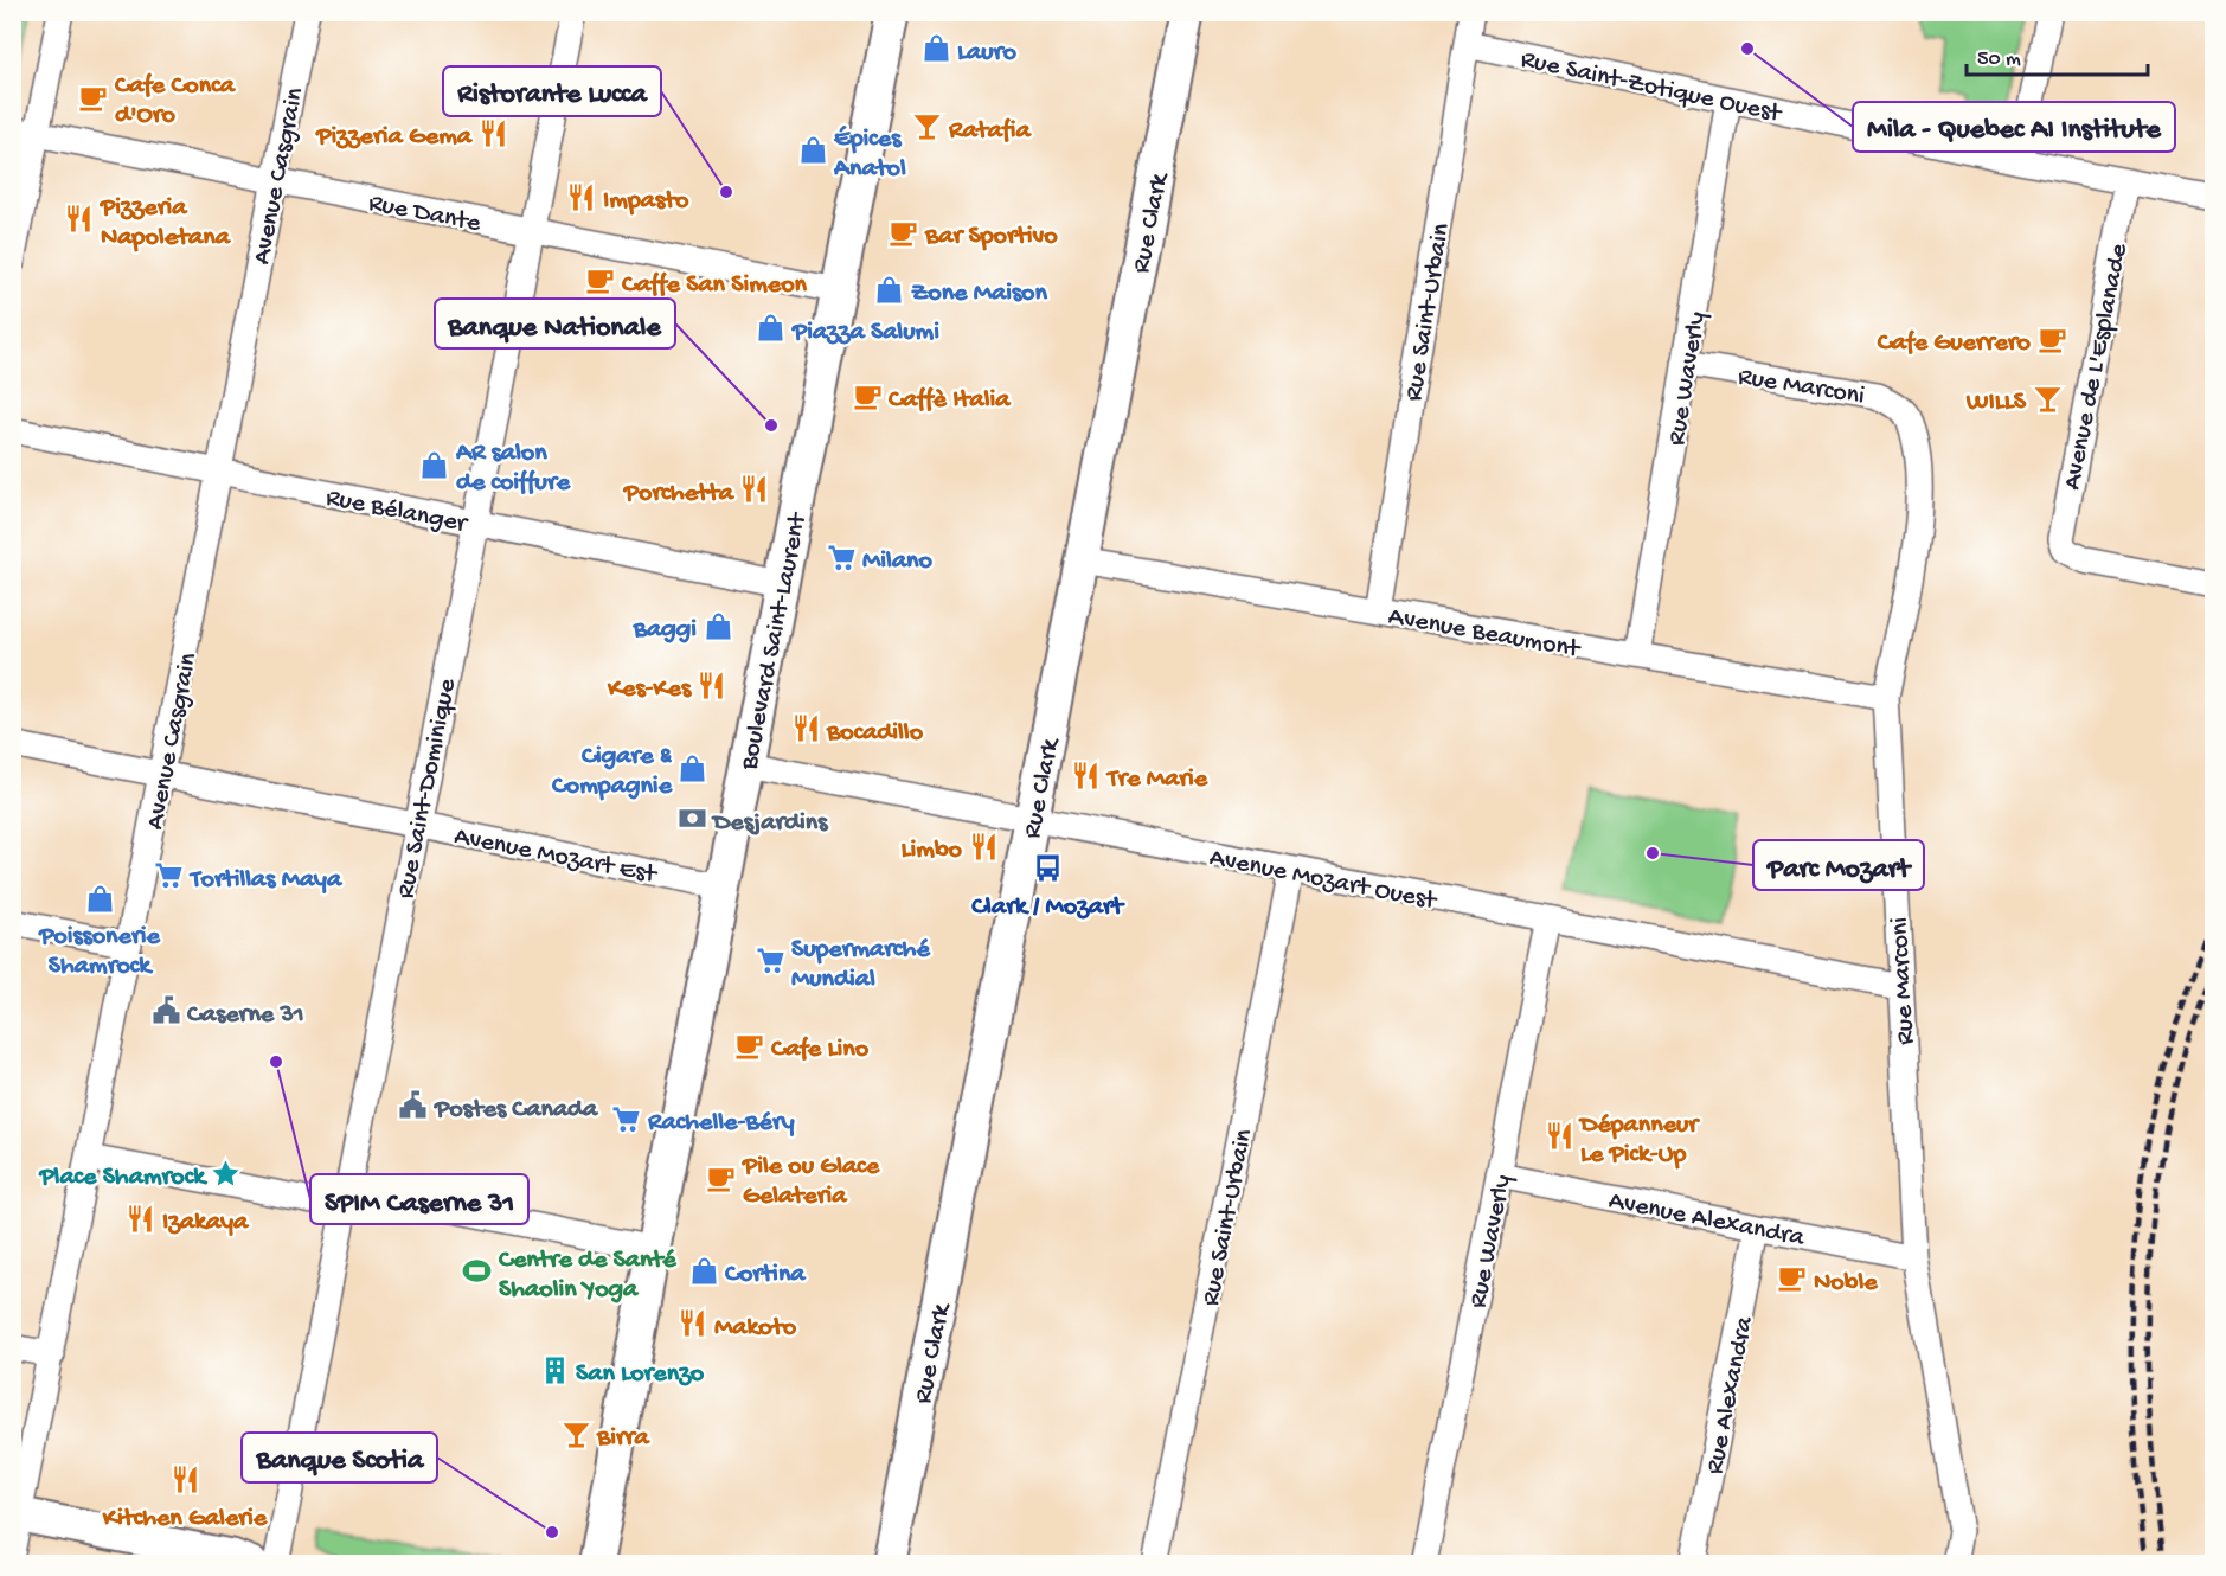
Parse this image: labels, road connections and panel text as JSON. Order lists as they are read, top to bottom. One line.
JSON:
{"streets":{"main road":["Rue Clark","Boulevard Saint-Laurent"],"street":["Rue Saint-Zotique Ouest","Avenue Casgrain","Rue Dante","Rue Saint-Urbain","Avenue de L'Esplanade","Rue Waverly","Rue Marconi","Rue Bélanger","Avenue Beaumont","Rue Saint-Dominique","Avenue Mozart Est","Avenue Mozart Ouest","Avenue Alexandra","Rue Alexandra"]},"crossings":[["Rue Saint-Zotique Ouest","Rue Saint-Urbain"],["Rue Saint-Zotique Ouest","Avenue de L'Esplanade"],["Rue Saint-Zotique Ouest","Rue Waverly"],["Avenue Casgrain","Rue Dante"],["Avenue Casgrain","Rue Bélanger"],["Avenue Casgrain","Avenue Mozart Est"],["Rue Dante","Boulevard Saint-Laurent"],["Rue Dante","Rue Saint-Dominique"],["Rue Clark","Avenue Beaumont"],["Rue Clark","Avenue Mozart Ouest"],["Rue Saint-Urbain","Avenue Beaumont"],["Rue Saint-Urbain","Avenue Mozart Ouest"],["Rue Waverly","Rue Marconi"],["Rue Waverly","Avenue Beaumont"],["Rue Waverly","Avenue Mozart Ouest"],["Rue Waverly","Avenue Alexandra"],["Rue Marconi","Avenue Beaumont"],["Rue Marconi","Avenue Mozart Ouest"],["Rue Marconi","Avenue Alexandra"],["Rue Bélanger","Boulevard Saint-Laurent"],["Rue Bélanger","Rue Saint-Dominique"],["Boulevard Saint-Laurent","Avenue Mozart Est"],["Boulevard Saint-Laurent","Avenue Mozart Ouest"],["Rue Saint-Dominique","Avenue Mozart Est"],["Avenue Alexandra","Rue Alexandra"]],"places":{"shop":["Lauro","Épices Anatol","Zone Maison","Piazza Salumi","AR salon de coiffure","Baggi","Cigare & Compagnie","Poissonerie Shamrock","Cortina"],"other":["Mila - Quebec AI Institute","Ristorante Lucca","Banque Nationale","Parc Mozart","SPIM Caserne 31","Banque Scotia"],"cafe":["Cafe Conca d'Oro","Bar Sportivo","Caffe San Simeon","Cafe Guerrero","Caffè Italia","Cafe Lino","Pile ou Glace Gelateria","Noble"],"bar":["Ratafia","WILLS","Birra"],"restaurant":["Pizzeria Gema","Impasto","Pizzeria Napoletana","Porchetta","Kes-Kes","Bocadillo","Tre Marie","Limbo","Dépanneur Le Pick-Up","Izakaya","Makoto","Kitchen Galerie"],"supermarket":["Milano","Tortillas Maya","Supermarché Mundial","Rachelle-Béry"],"bank":["Desjardins"],"bus stop":["Clark / Mozart"],"public building":["Caserne 31","Postes Canada"],"place":["Place Shamrock"],"sports":["Centre de Santé Shaolin Yoga"],"building":["San Lorenzo"]},"scale_bar":"50 m"}
